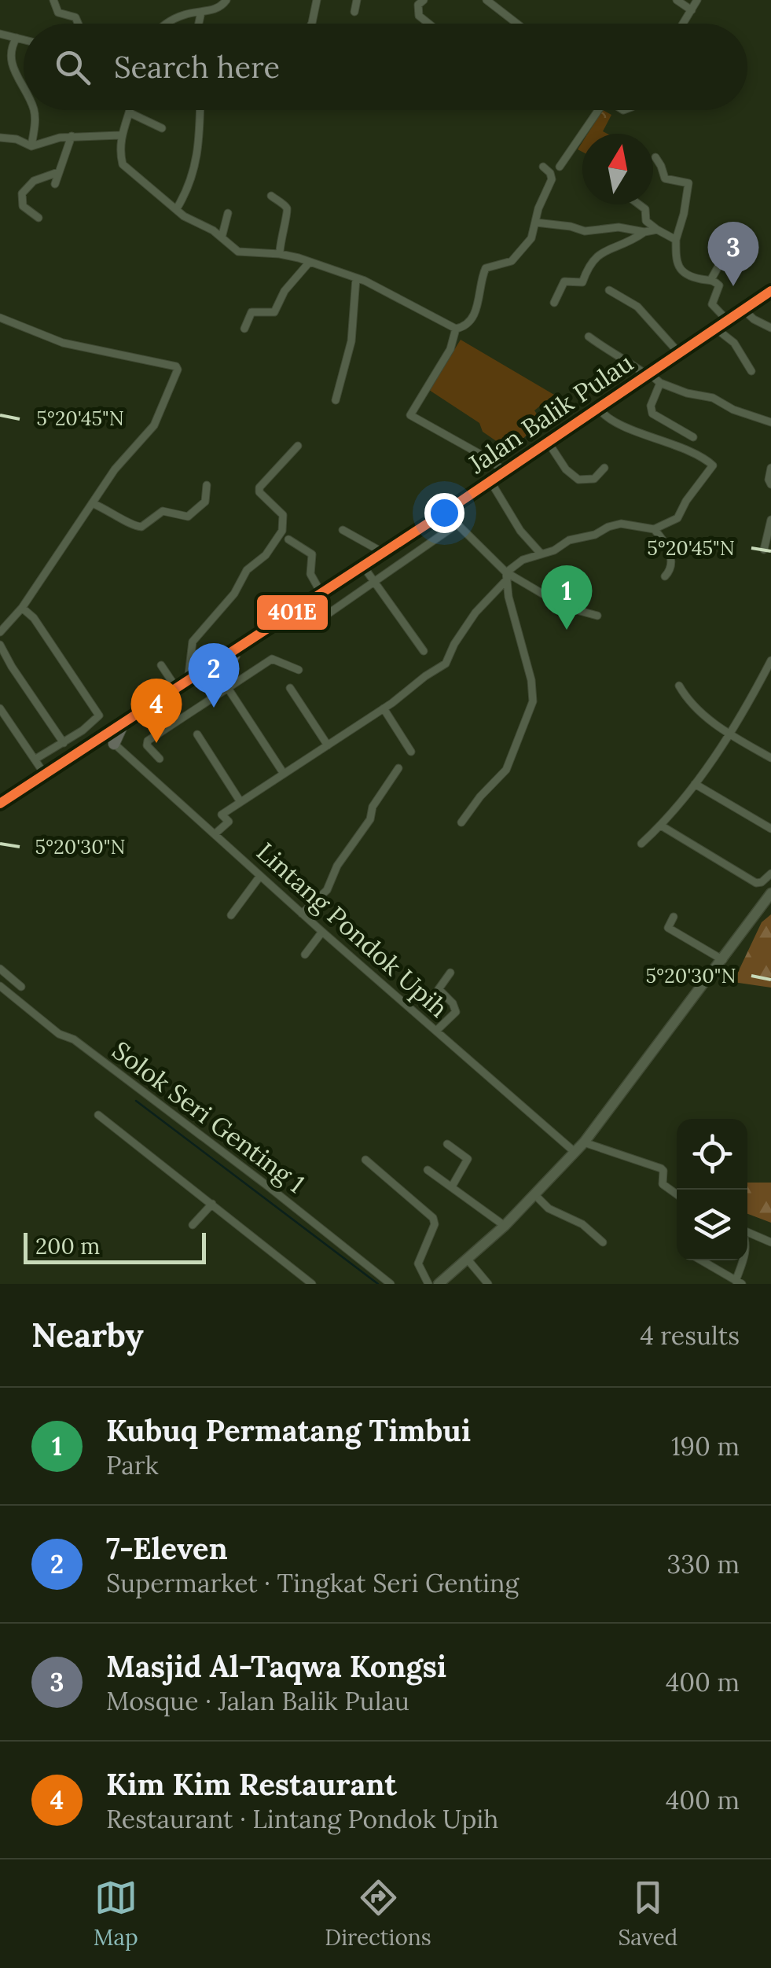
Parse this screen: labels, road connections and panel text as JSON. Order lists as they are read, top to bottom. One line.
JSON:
{"streets":{"main road":["Jalan Balik Pulau"],"street":["Lintang Pondok Upih","Solok Seri Genting 1"]},"lines":["transit line 401E"],"scale_bar":"200 m","north":"top","page":{"search":"Search here","pins":["3","1","2","4"],"scale":"200 m","heading":["Nearby","4 results"],"list":[{"mark":"1","name":"Kubuq Permatang Timbui","note":"Park","value":"190 m"},{"mark":"2","name":"7-Eleven","note":"Supermarket · Tingkat Seri Genting","value":"330 m"},{"mark":"3","name":"Masjid Al-Taqwa Kongsi","note":"Mosque · Jalan Balik Pulau","value":"400 m"},{"mark":"4","name":"Kim Kim Restaurant","note":"Restaurant · Lintang Pondok Upih","value":"400 m"}],"nav":["Map","Directions","Saved"]},"coordinates":["5°20'45\"N","5°20'30\"N"]}
